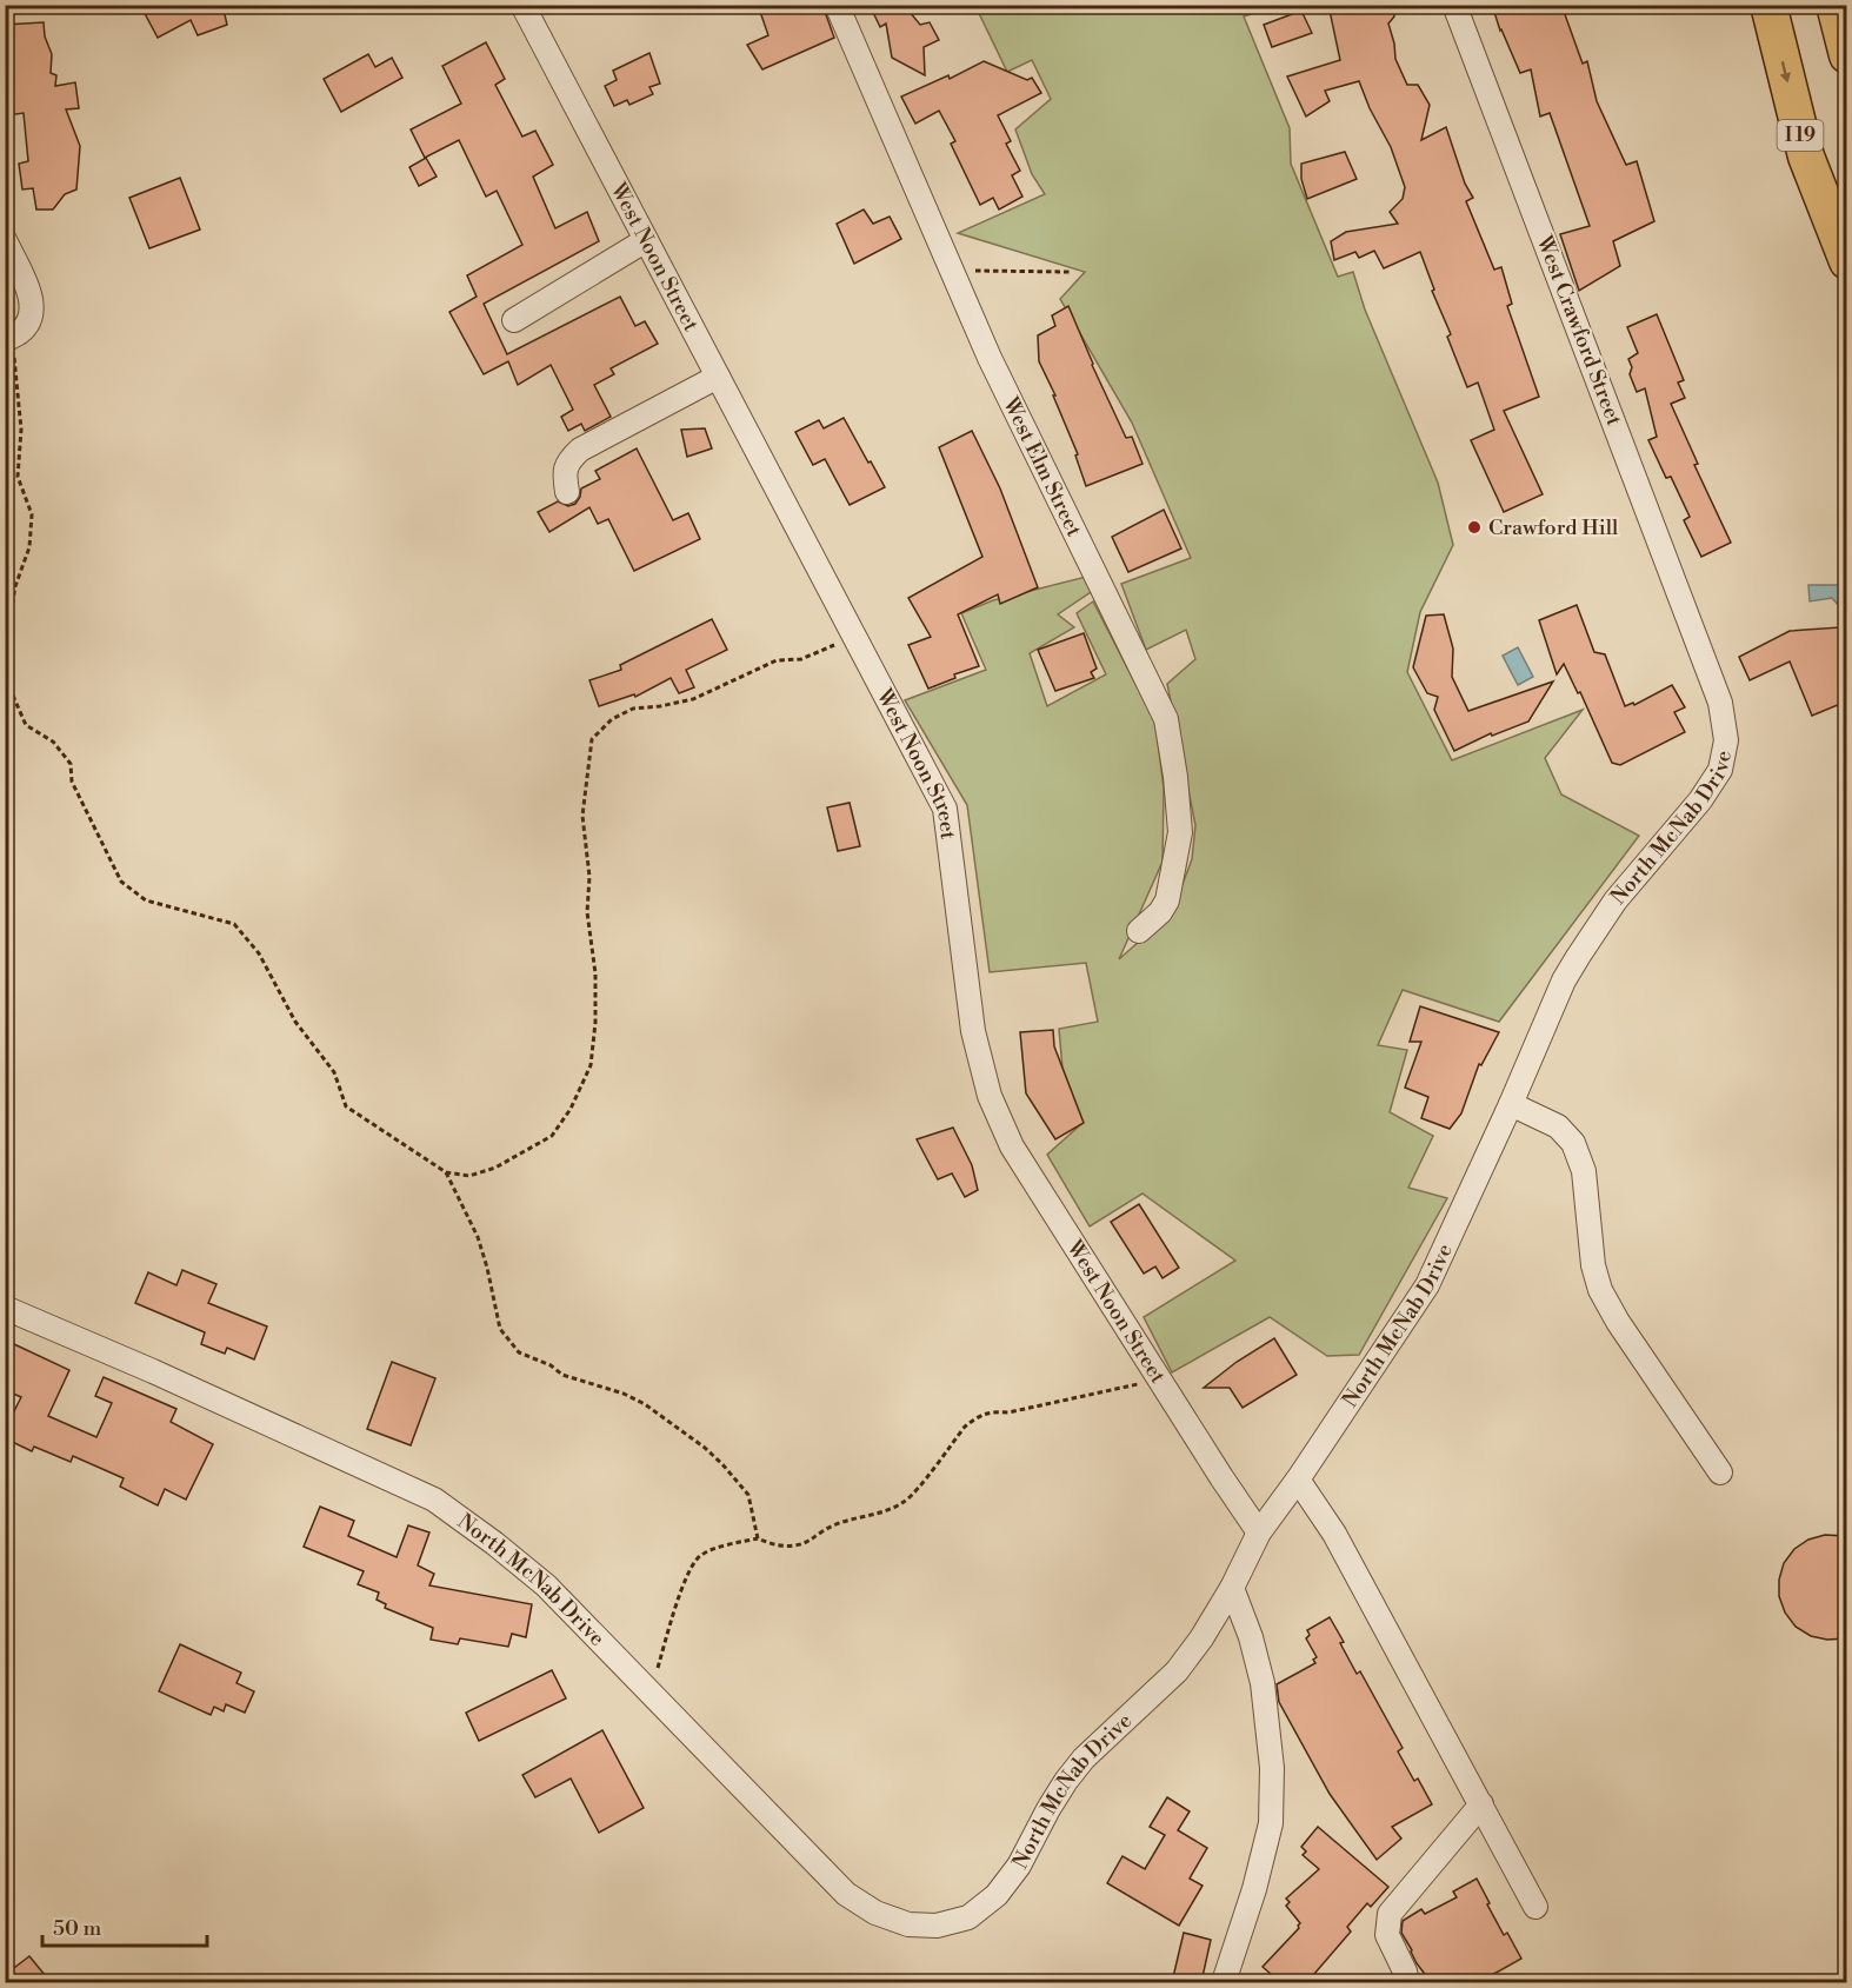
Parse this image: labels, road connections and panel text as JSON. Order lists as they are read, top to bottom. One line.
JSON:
{"streets":{"highway":["I 19"],"street":["West Noon Street","West Crawford Street","West Elm Street","North McNab Drive"]},"crossings":[["West Noon Street","North McNab Drive"],["West Crawford Street","North McNab Drive"]],"places":["Crawford Hill"],"scale_bar":"50 m"}
